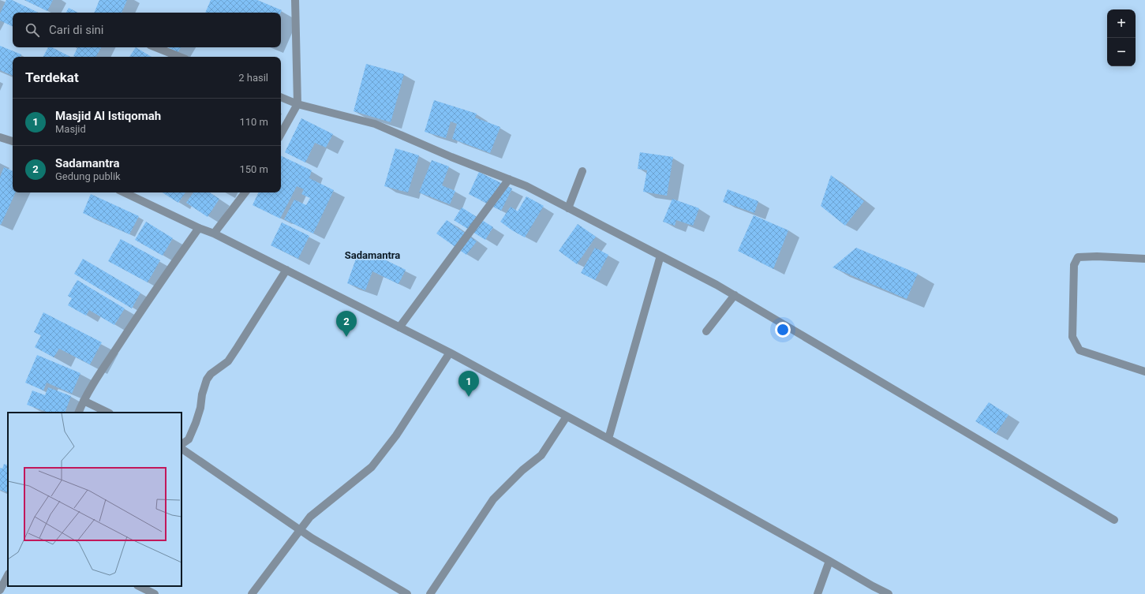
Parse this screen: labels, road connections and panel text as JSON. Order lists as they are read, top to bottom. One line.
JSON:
{"districts":["Sadamantra"],"page":{"map_buttons":["+","−"],"search":"Cari di sini","heading":["Terdekat","2 hasil"],"list":[{"mark":"1","name":"Masjid Al Istiqomah","note":"Masjid","value":"110 m"},{"mark":"2","name":"Sadamantra","note":"Gedung publik","value":"150 m"}],"pins":["2","1"]}}
